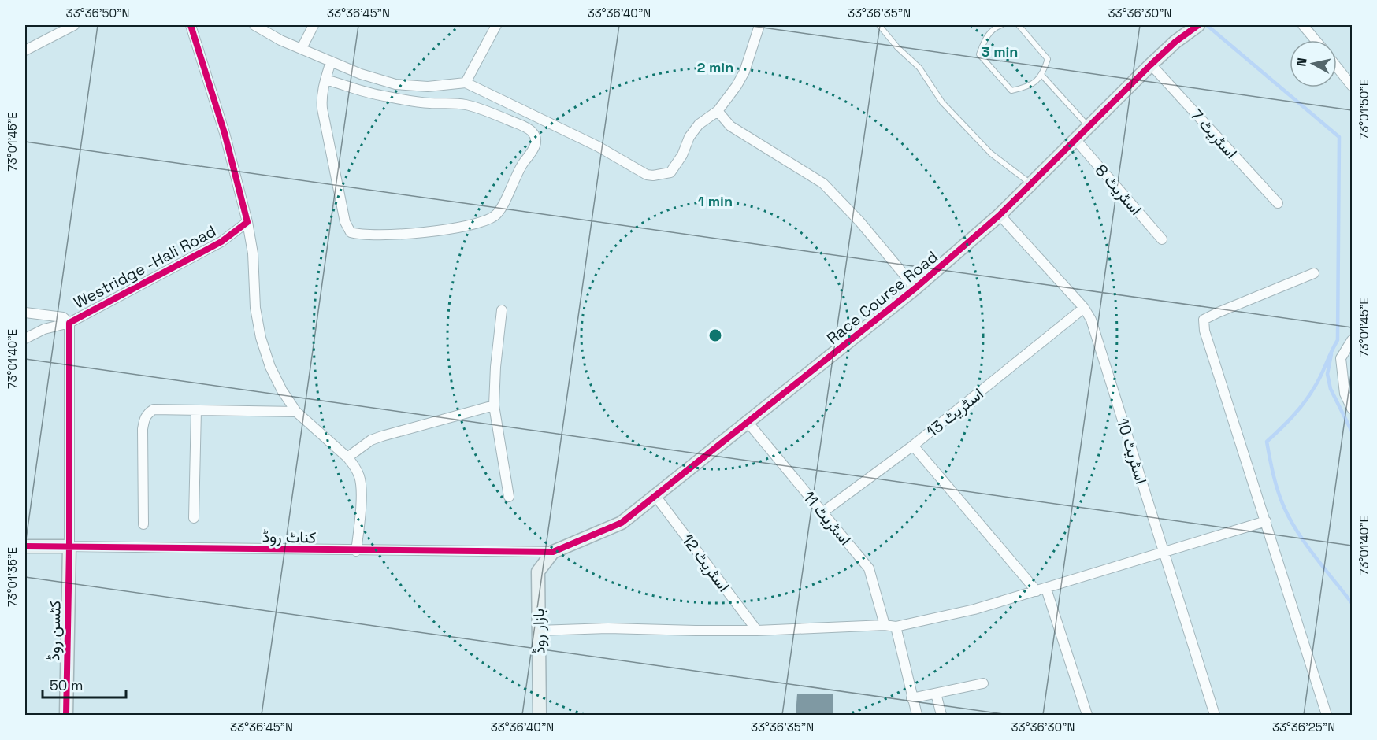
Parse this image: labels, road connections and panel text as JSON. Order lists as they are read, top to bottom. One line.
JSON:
{"streets":{"street":["اسٹریٹ 7","اسٹریٹ 8","Westridge -Hali Road","Race Course Road","اسٹریٹ 13","اسٹریٹ 10","اسٹریٹ 11","کناٹ روڈ","اسٹریٹ 12","کٹسن روڈ","بازار روڈ"]},"crossings":[["اسٹریٹ 7","Race Course Road"],["اسٹریٹ 8","Race Course Road"],["Westridge -Hali Road","کناٹ روڈ"],["Westridge -Hali Road","کٹسن روڈ"],["Race Course Road","اسٹریٹ 10"],["Race Course Road","اسٹریٹ 11"],["Race Course Road","کناٹ روڈ"],["Race Course Road","اسٹریٹ 12"],["Race Course Road","بازار روڈ"],["اسٹریٹ 13","اسٹریٹ 10"],["اسٹریٹ 13","اسٹریٹ 11"],["کناٹ روڈ","کٹسن روڈ"],["کناٹ روڈ","بازار روڈ"]],"scale_bar":"50 m","north":"left","coordinates":["33°36'50\"N","33°36'45\"N","33°36'40\"N","33°36'35\"N","33°36'30\"N","73°01'50\"E","73°01'45\"E","73°01'40\"E","73°01'35\"E","33°36'25\"N"],"rings":["3 min","2 min","1 min"]}
